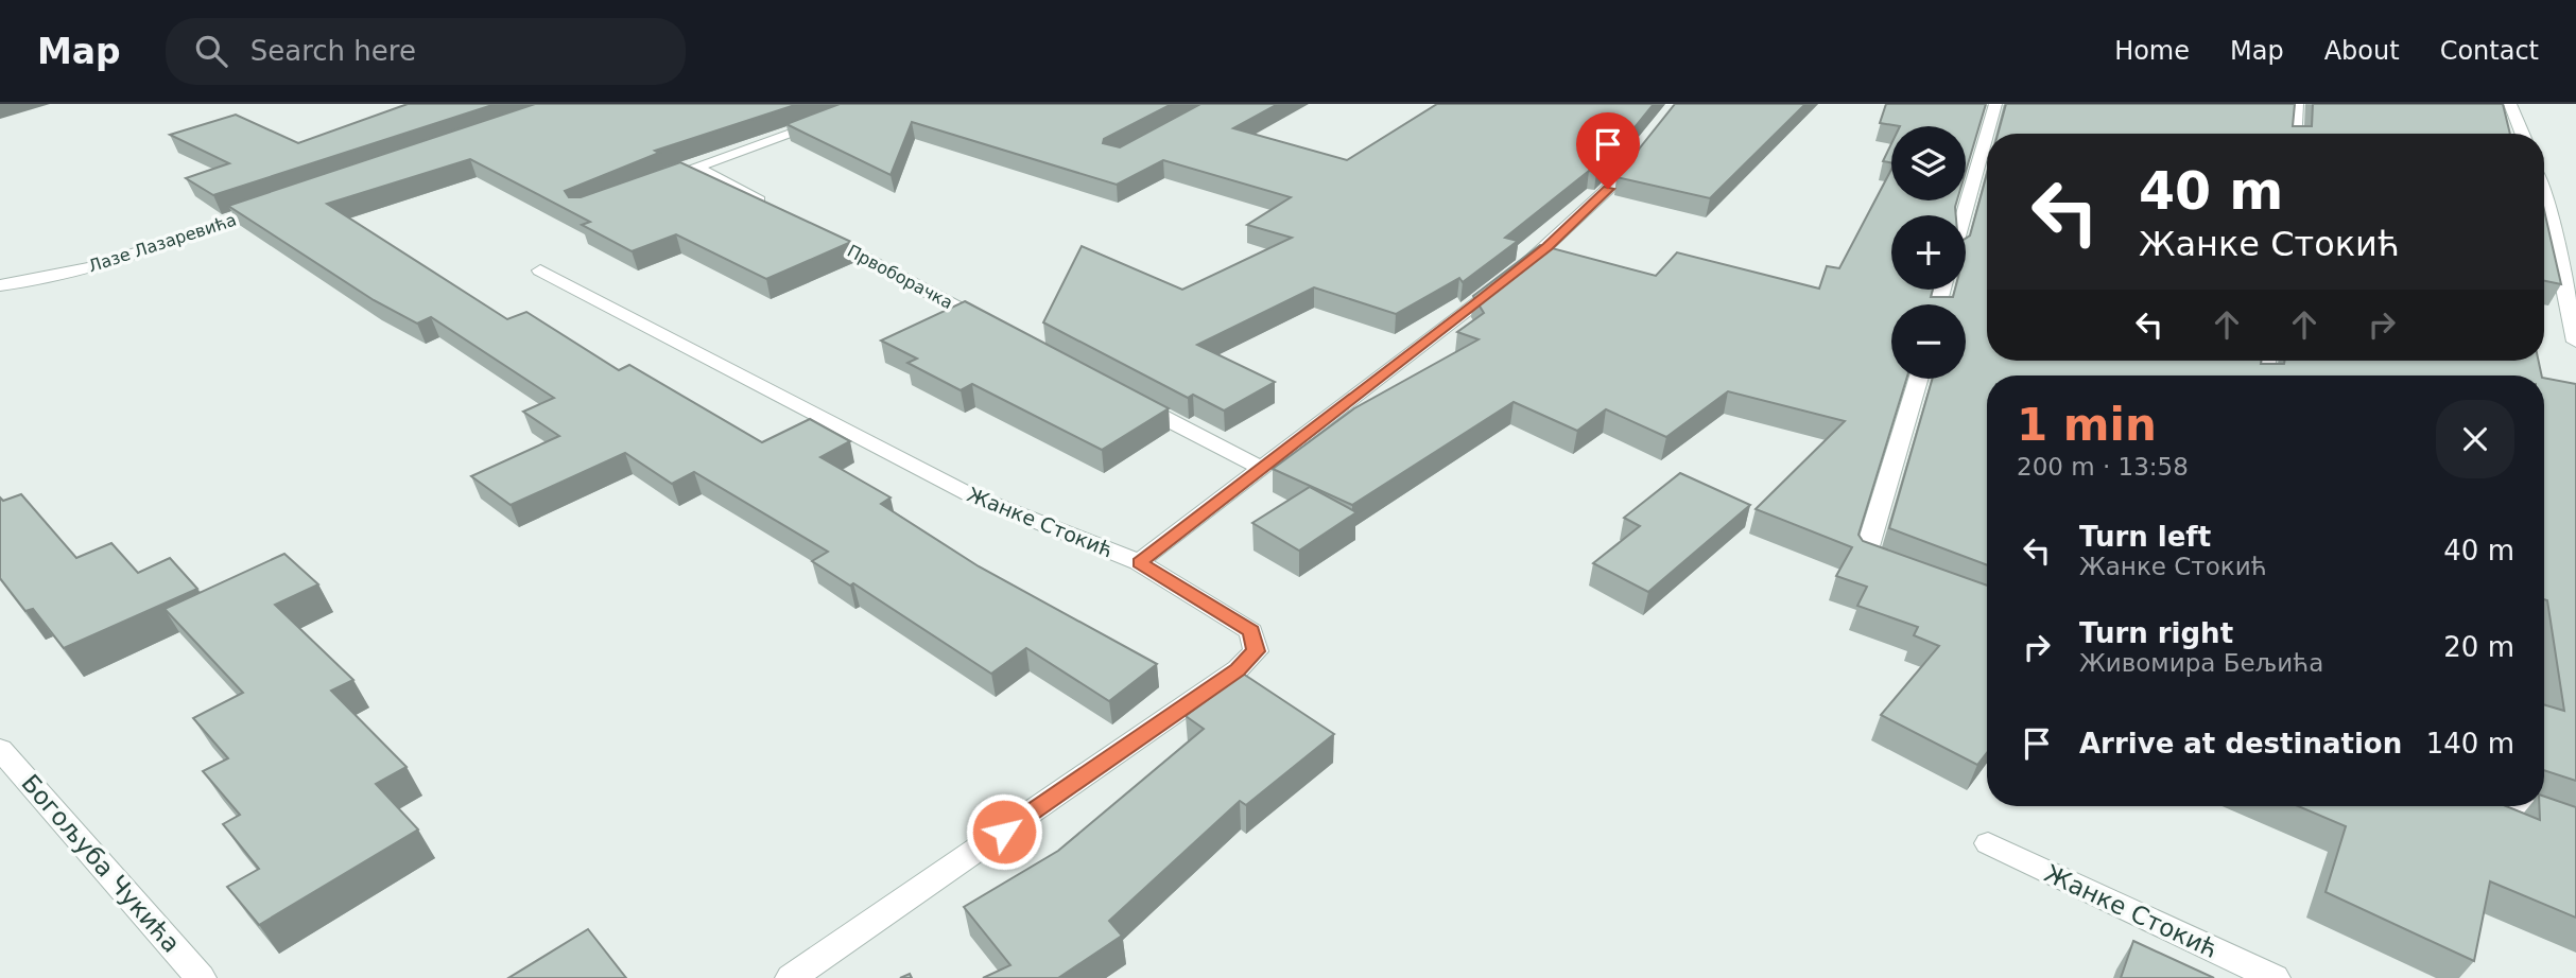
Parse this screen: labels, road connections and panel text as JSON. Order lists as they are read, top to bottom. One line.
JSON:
{"streets":{"street":["Лазе Лазаревића","Првоборачка","Жанке Стокић","Богољуба Чукића"]},"page":{"header":"Map","search":"Search here","nav":["Home","Map","About","Contact"],"map_buttons":["+","−"],"turn":["40 m","Жанке Стокић"],"heading":["1 min","200 m · 13:58"],"list":[{"name":"Turn left","note":"Жанке Стокић","value":"40 m"},{"name":"Turn right","note":"Живомира Бељића","value":"20 m"},{"name":"Arrive at destination","value":"140 m"}]}}
